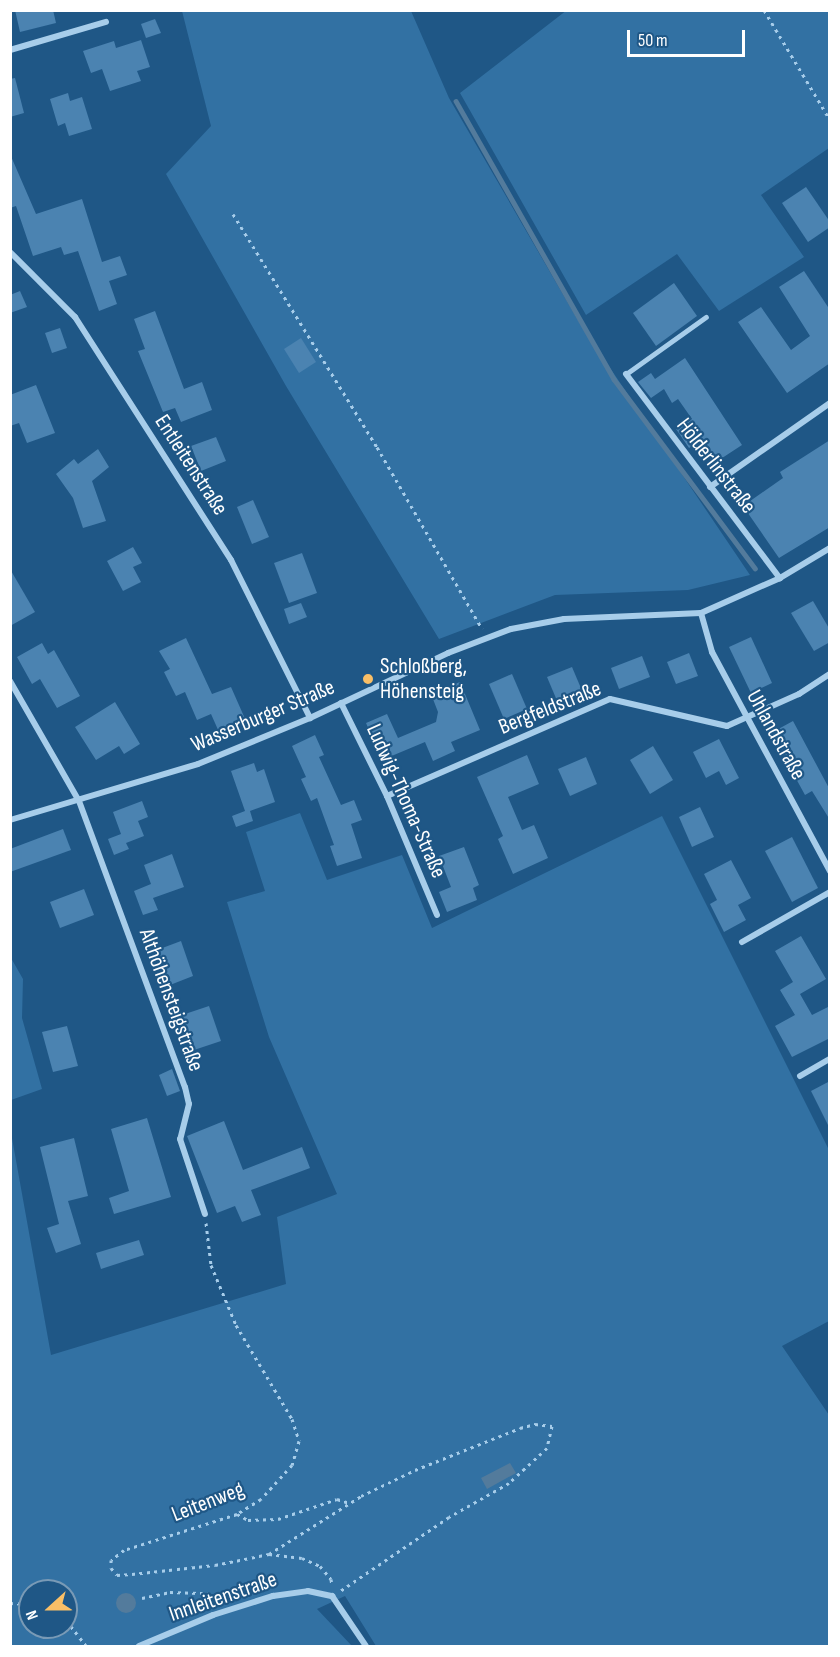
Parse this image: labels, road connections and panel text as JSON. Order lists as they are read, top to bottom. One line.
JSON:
{"streets":{"street":["Entleitenstraße","Hölderlinstraße","Bergfeldstraße","Wasserburger Straße","Uhlandstraße","Ludwig-Thoma-Straße","Althöhensteigstraße","Innleitenstraße"],"path":["Leitenweg"]},"crossings":[["Entleitenstraße","Wasserburger Straße"],["Hölderlinstraße","Wasserburger Straße"],["Bergfeldstraße","Uhlandstraße"],["Bergfeldstraße","Ludwig-Thoma-Straße"],["Wasserburger Straße","Uhlandstraße"],["Wasserburger Straße","Ludwig-Thoma-Straße"],["Wasserburger Straße","Althöhensteigstraße"],["Althöhensteigstraße","Leitenweg"],["Leitenweg","Innleitenstraße"]],"places":["Schloßberg, Höhensteig"],"scale_bar":"50 m","north":"left"}
